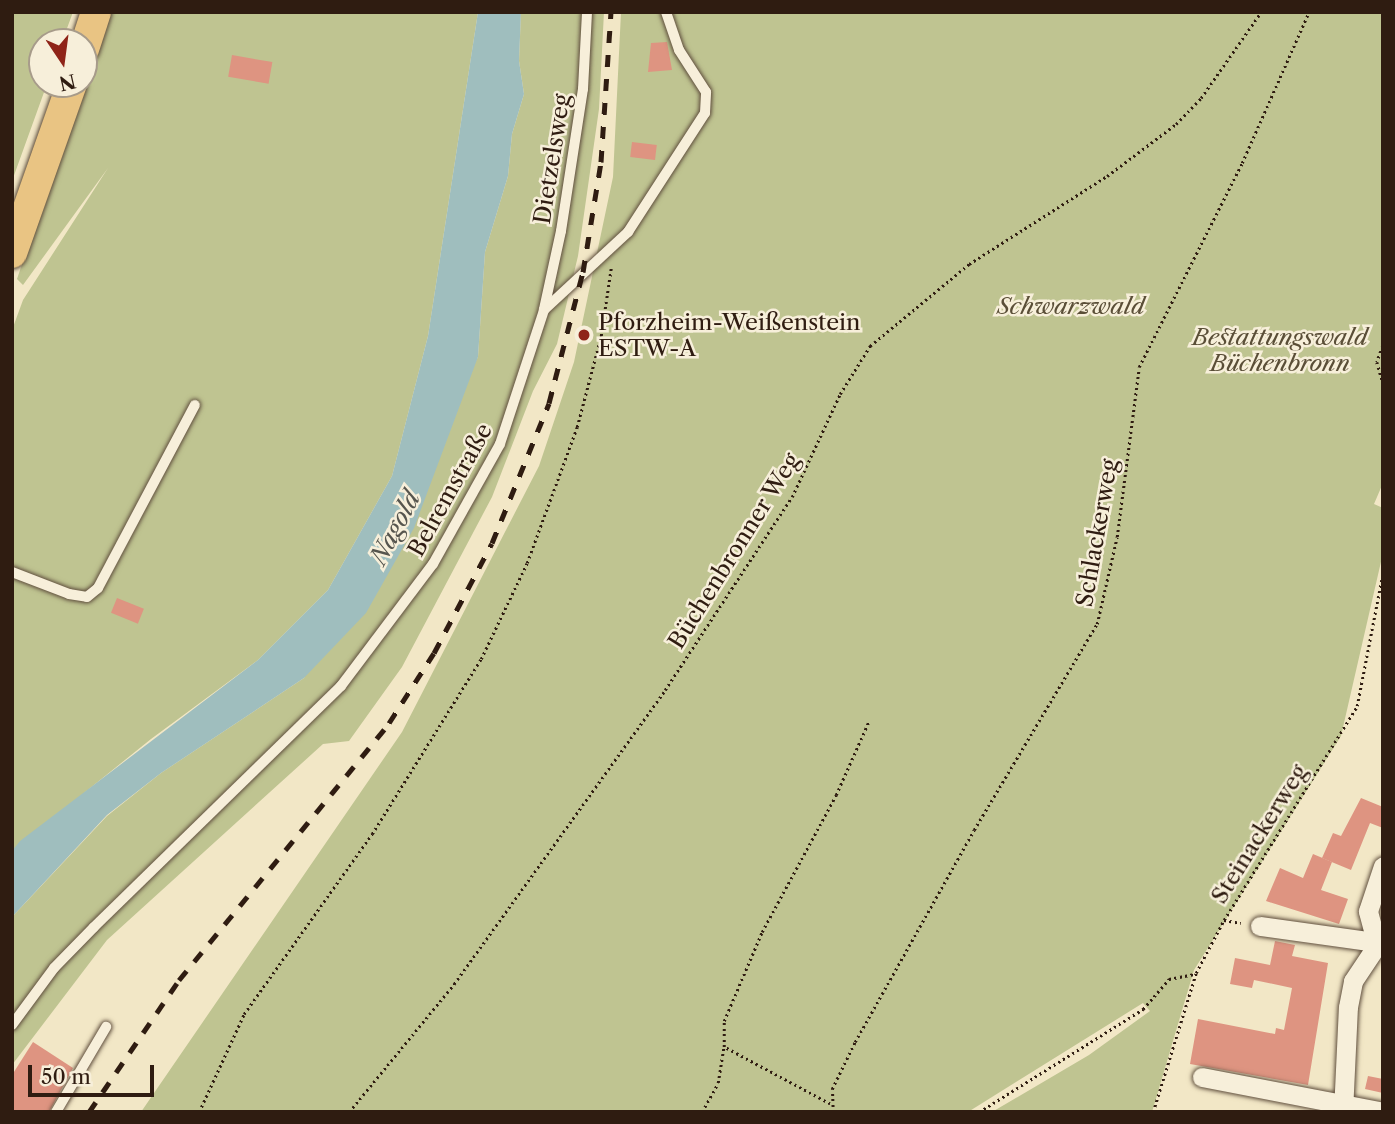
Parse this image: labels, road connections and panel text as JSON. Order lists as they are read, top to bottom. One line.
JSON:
{"streets":{"lane":["Dietzelsweg","Belremstraße"],"path":["Schlackerweg","Büchenbronner Weg","Steinackerweg"]},"crossings":[["Dietzelsweg","Belremstraße"]],"water":["Nagold"],"parks":["Schwarzwald","Bestattungswald Büchenbronn"],"places":["Pforzheim-Weißenstein ESTW-A"],"scale_bar":"50 m","north":"bottom"}
